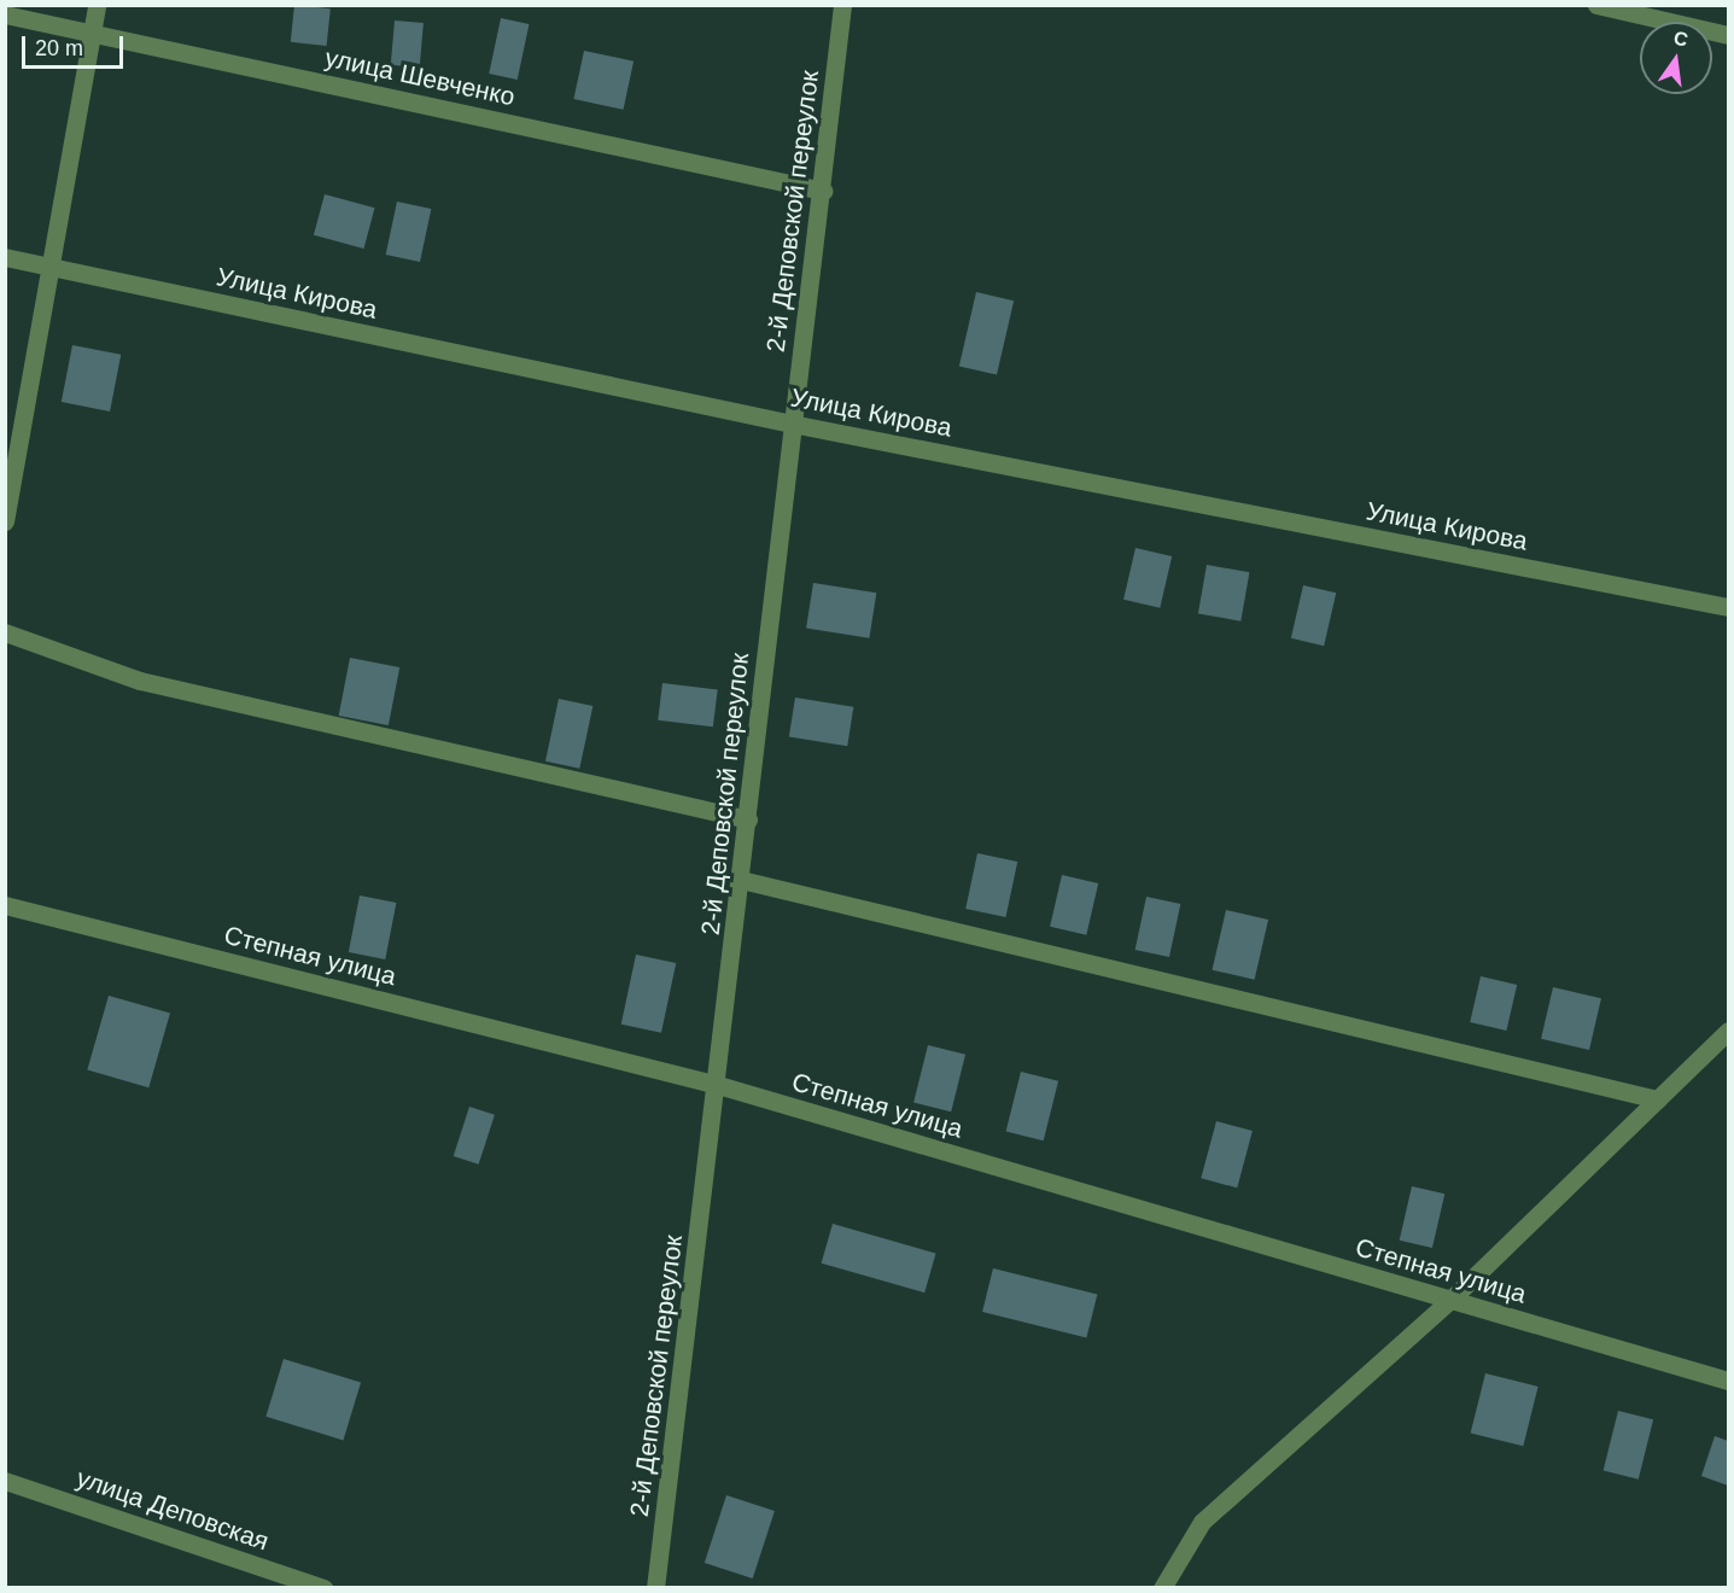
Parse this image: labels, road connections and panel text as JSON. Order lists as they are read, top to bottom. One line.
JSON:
{"streets":{"street":["улица Шевченко","2-й Деповской переулок","Улица Кирова","Степная улица","улица Деповская"]},"crossings":[["улица Шевченко","2-й Деповской переулок"],["2-й Деповской переулок","Улица Кирова"],["2-й Деповской переулок","Степная улица"]],"scale_bar":"20 m","north":"top"}
